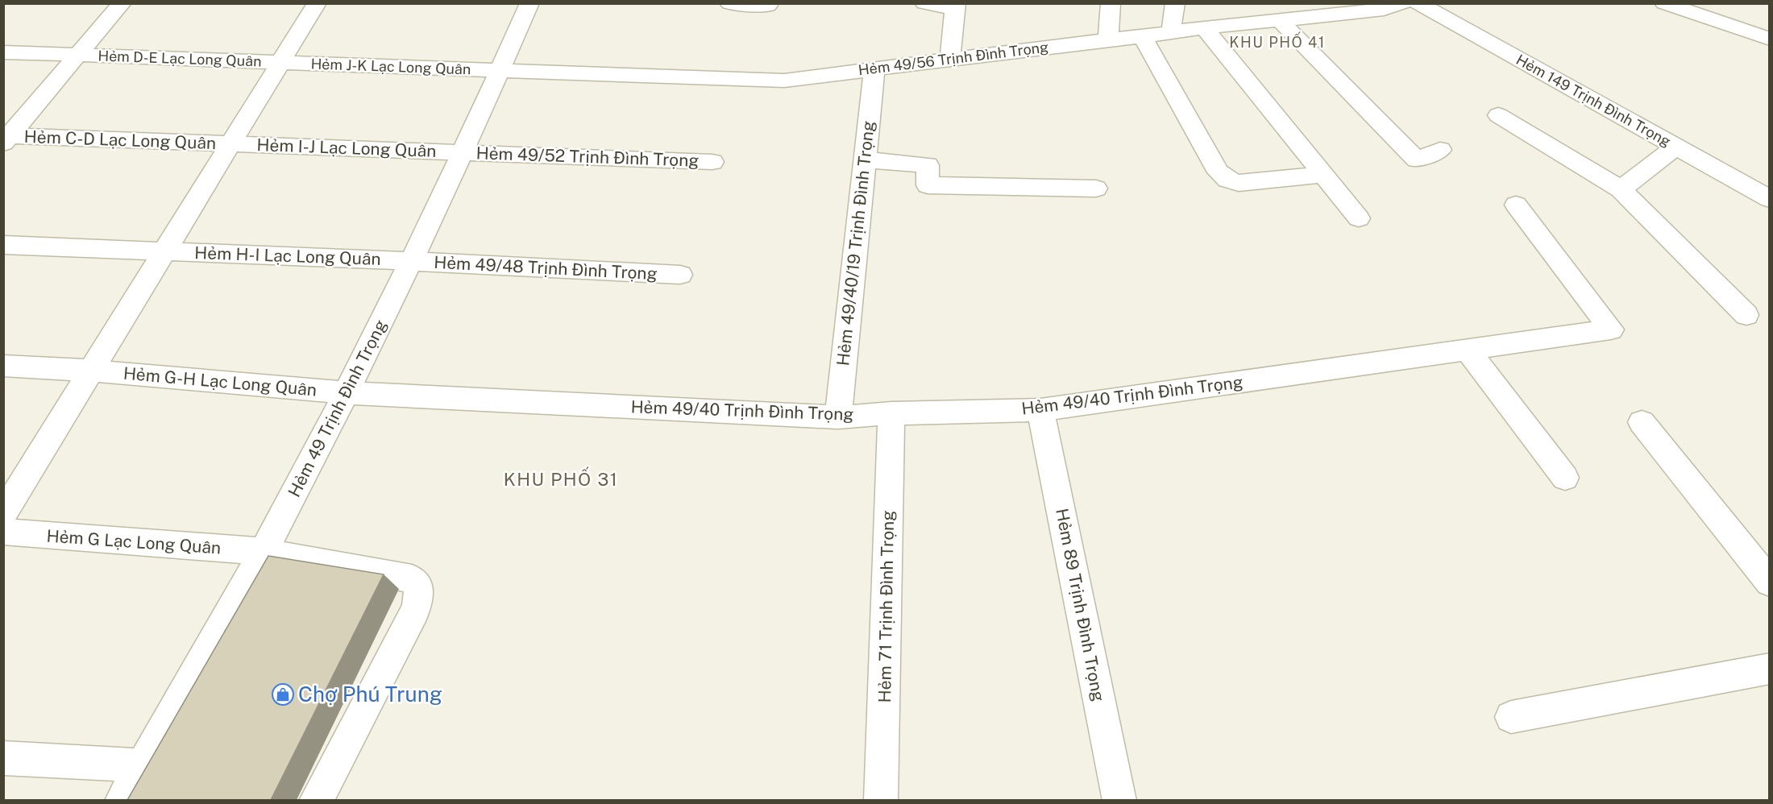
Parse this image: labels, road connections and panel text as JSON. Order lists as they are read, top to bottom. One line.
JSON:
{"streets":{"street":["Hẻm D-E Lạc Long Quân","Hẻm 49/56 Trịnh Đình Trọng","Hẻm J-K Lạc Long Quân","Hẻm 149 Trịnh Đình Trọng","Hẻm C-D Lạc Long Quân","Hẻm I-J Lạc Long Quân","Hẻm 49/52 Trịnh Đình Trọng","Hẻm 49/40/19 Trịnh Đình Trọng","Hẻm H-I Lạc Long Quân","Hẻm 49/48 Trịnh Đình Trọng","Hẻm G-H Lạc Long Quân","Hẻm 49/40 Trịnh Đình Trọng","Hẻm 49 Trịnh Đình Trọng","Hẻm G Lạc Long Quân","Hẻm 89 Trịnh Đình Trọng","Hẻm 71 Trịnh Đình Trọng"]},"crossings":[["Hẻm D-E Lạc Long Quân","Hẻm J-K Lạc Long Quân"],["Hẻm 49/56 Trịnh Đình Trọng","Hẻm J-K Lạc Long Quân"],["Hẻm 49/56 Trịnh Đình Trọng","Hẻm 49/40/19 Trịnh Đình Trọng"],["Hẻm 49/56 Trịnh Đình Trọng","Hẻm 49 Trịnh Đình Trọng"],["Hẻm J-K Lạc Long Quân","Hẻm 49 Trịnh Đình Trọng"],["Hẻm C-D Lạc Long Quân","Hẻm I-J Lạc Long Quân"],["Hẻm I-J Lạc Long Quân","Hẻm 49/52 Trịnh Đình Trọng"],["Hẻm I-J Lạc Long Quân","Hẻm 49 Trịnh Đình Trọng"],["Hẻm 49/52 Trịnh Đình Trọng","Hẻm 49 Trịnh Đình Trọng"],["Hẻm 49/40/19 Trịnh Đình Trọng","Hẻm 49/40 Trịnh Đình Trọng"],["Hẻm H-I Lạc Long Quân","Hẻm 49/48 Trịnh Đình Trọng"],["Hẻm H-I Lạc Long Quân","Hẻm 49 Trịnh Đình Trọng"],["Hẻm 49/48 Trịnh Đình Trọng","Hẻm 49 Trịnh Đình Trọng"],["Hẻm G-H Lạc Long Quân","Hẻm 49/40 Trịnh Đình Trọng"],["Hẻm G-H Lạc Long Quân","Hẻm 49 Trịnh Đình Trọng"],["Hẻm 49/40 Trịnh Đình Trọng","Hẻm 49 Trịnh Đình Trọng"],["Hẻm 49/40 Trịnh Đình Trọng","Hẻm 89 Trịnh Đình Trọng"],["Hẻm 49/40 Trịnh Đình Trọng","Hẻm 71 Trịnh Đình Trọng"],["Hẻm 49 Trịnh Đình Trọng","Hẻm G Lạc Long Quân"]],"districts":["KHU PHỐ 41","KHU PHỐ 31"],"places":{"shop":["Chợ Phú Trung"]}}
